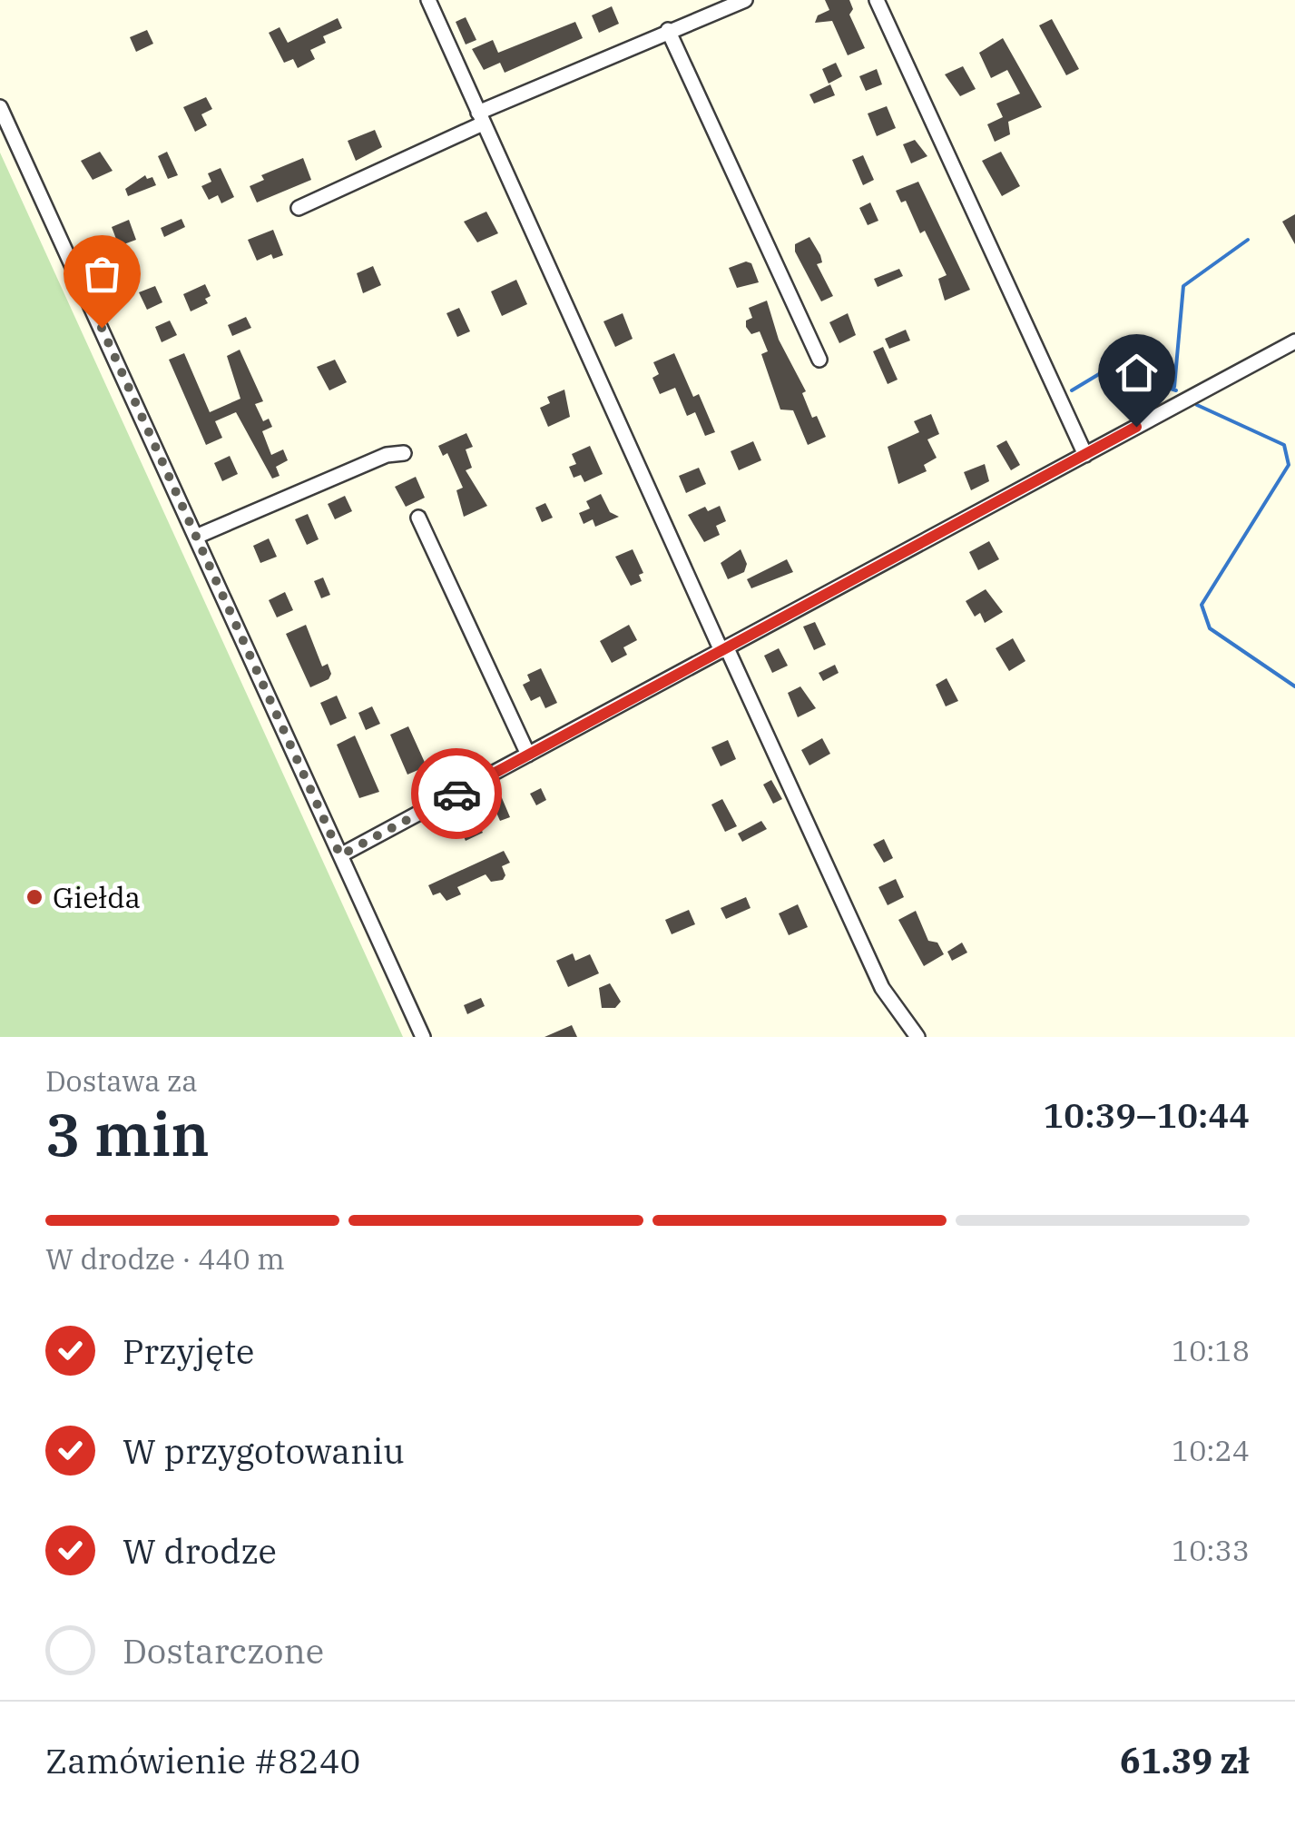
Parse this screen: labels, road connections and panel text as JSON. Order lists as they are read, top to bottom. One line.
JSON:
{"places":["Giełda"],"page":{"heading":["3 min","Dostawa za","10:39–10:44"],"panel":["Zamówienie #8240","61.39 zł"],"bar":"W drodze · 440 m","list":[["Przyjęte","10:18"],["W przygotowaniu","10:24"],["W drodze","10:33"],"Dostarczone"]}}
